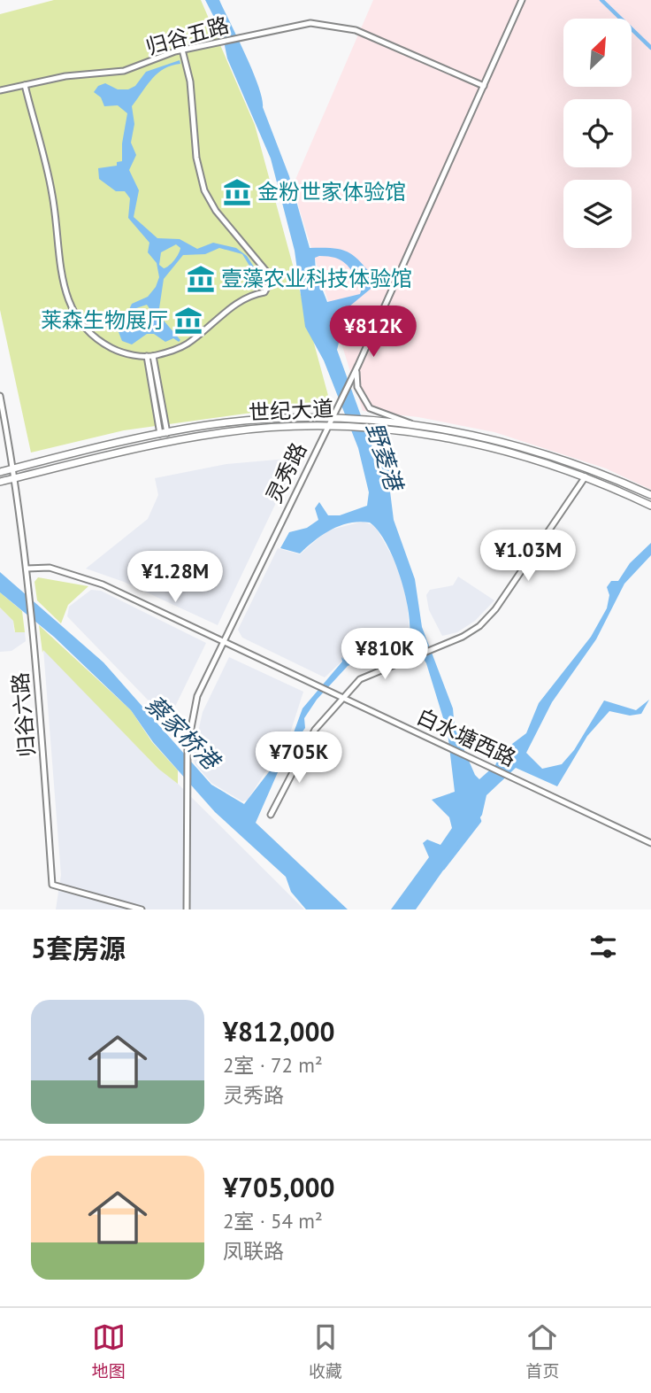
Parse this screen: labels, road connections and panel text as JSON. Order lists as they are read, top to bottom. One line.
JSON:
{"streets":{"main road":["世纪大道"],"street":["归谷五路","灵秀路","归谷六路","白水塘西路"]},"crossings":[["归谷五路","灵秀路"],["世纪大道","灵秀路"],["世纪大道","归谷六路"],["灵秀路","白水塘西路"],["归谷六路","白水塘西路"]],"water":["野菱港","蔡家桥港"],"places":{"museum":["金粉世家体验馆","壹藻农业科技体验馆","莱森生物展厅"]},"north":"top right","page":{"price":["¥812K","¥1.03M","¥1.28M","¥810K","¥705K"],"heading":"5套房源","list":[{"name":"¥812,000","note":"2室 · 72 m² · 灵秀路"},{"name":"¥705,000","note":"2室 · 54 m² · 凤联路"}],"tabs":["地图","收藏","首页"]}}
